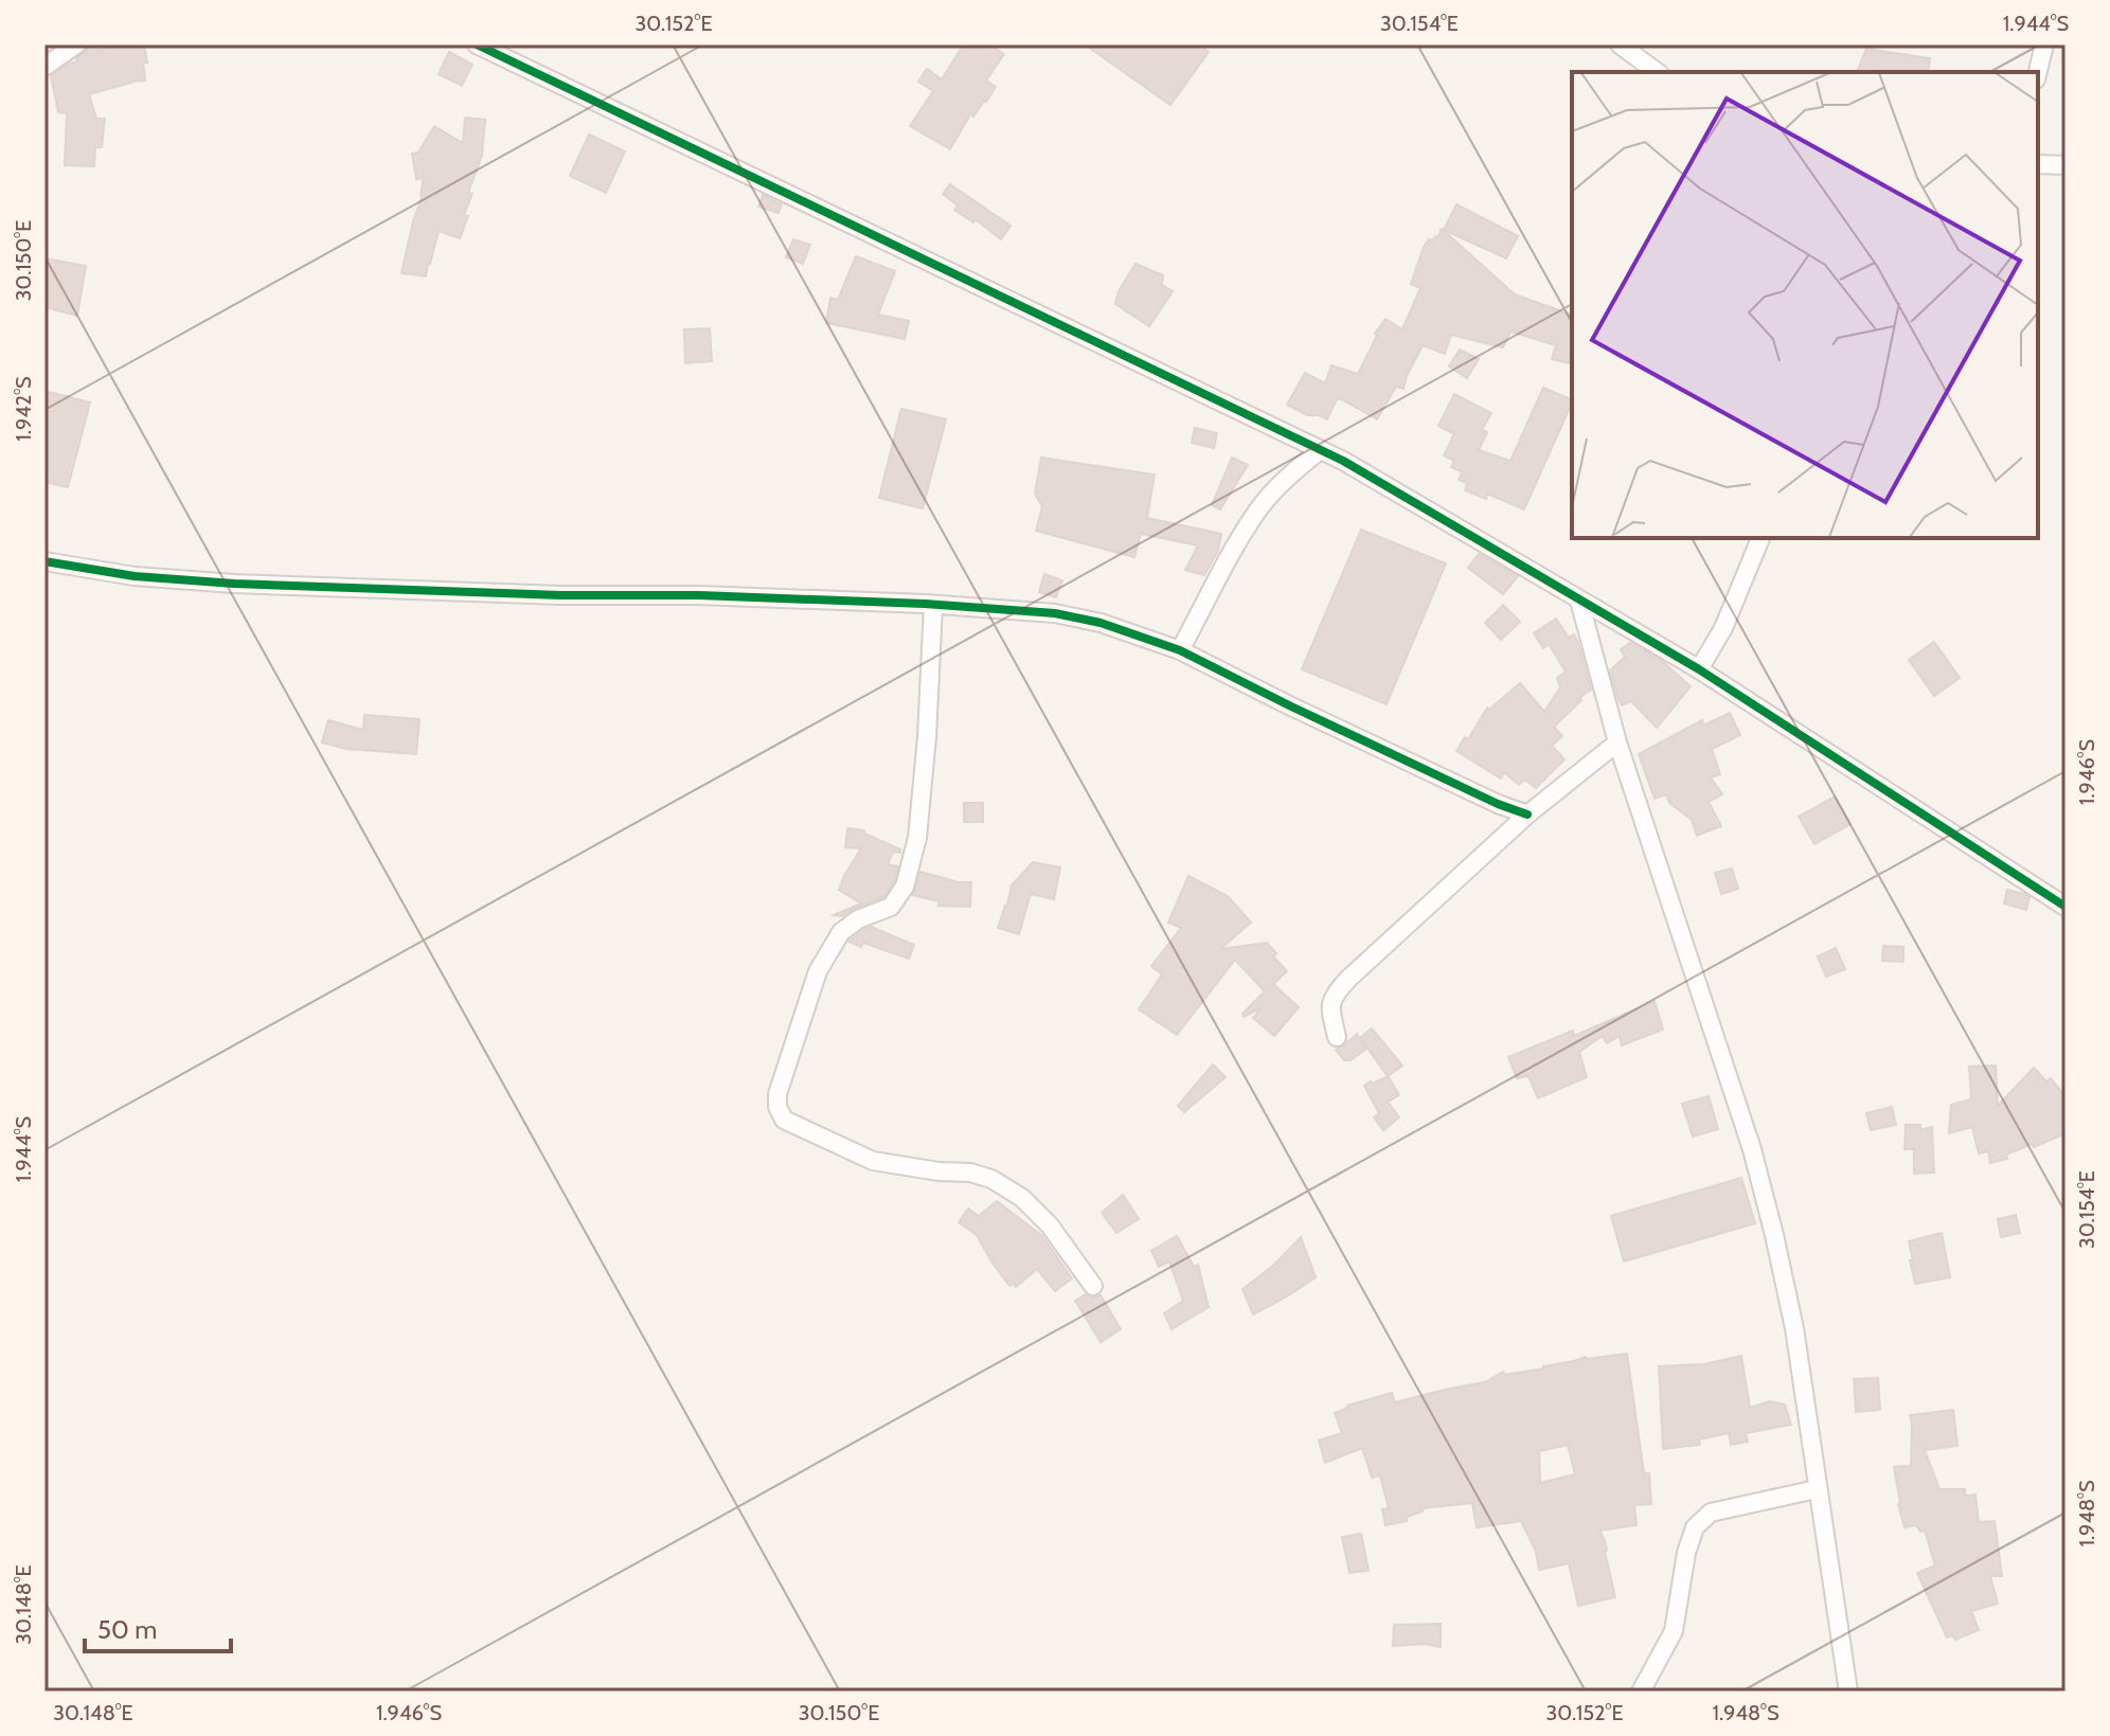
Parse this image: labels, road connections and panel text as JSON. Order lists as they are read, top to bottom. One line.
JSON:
{"scale_bar":"50 m","coordinates":["30.152°E","30.154°E","1.944°S","30.150°E","1.942°S","1.946°S","1.948°S","30.148°E"]}
